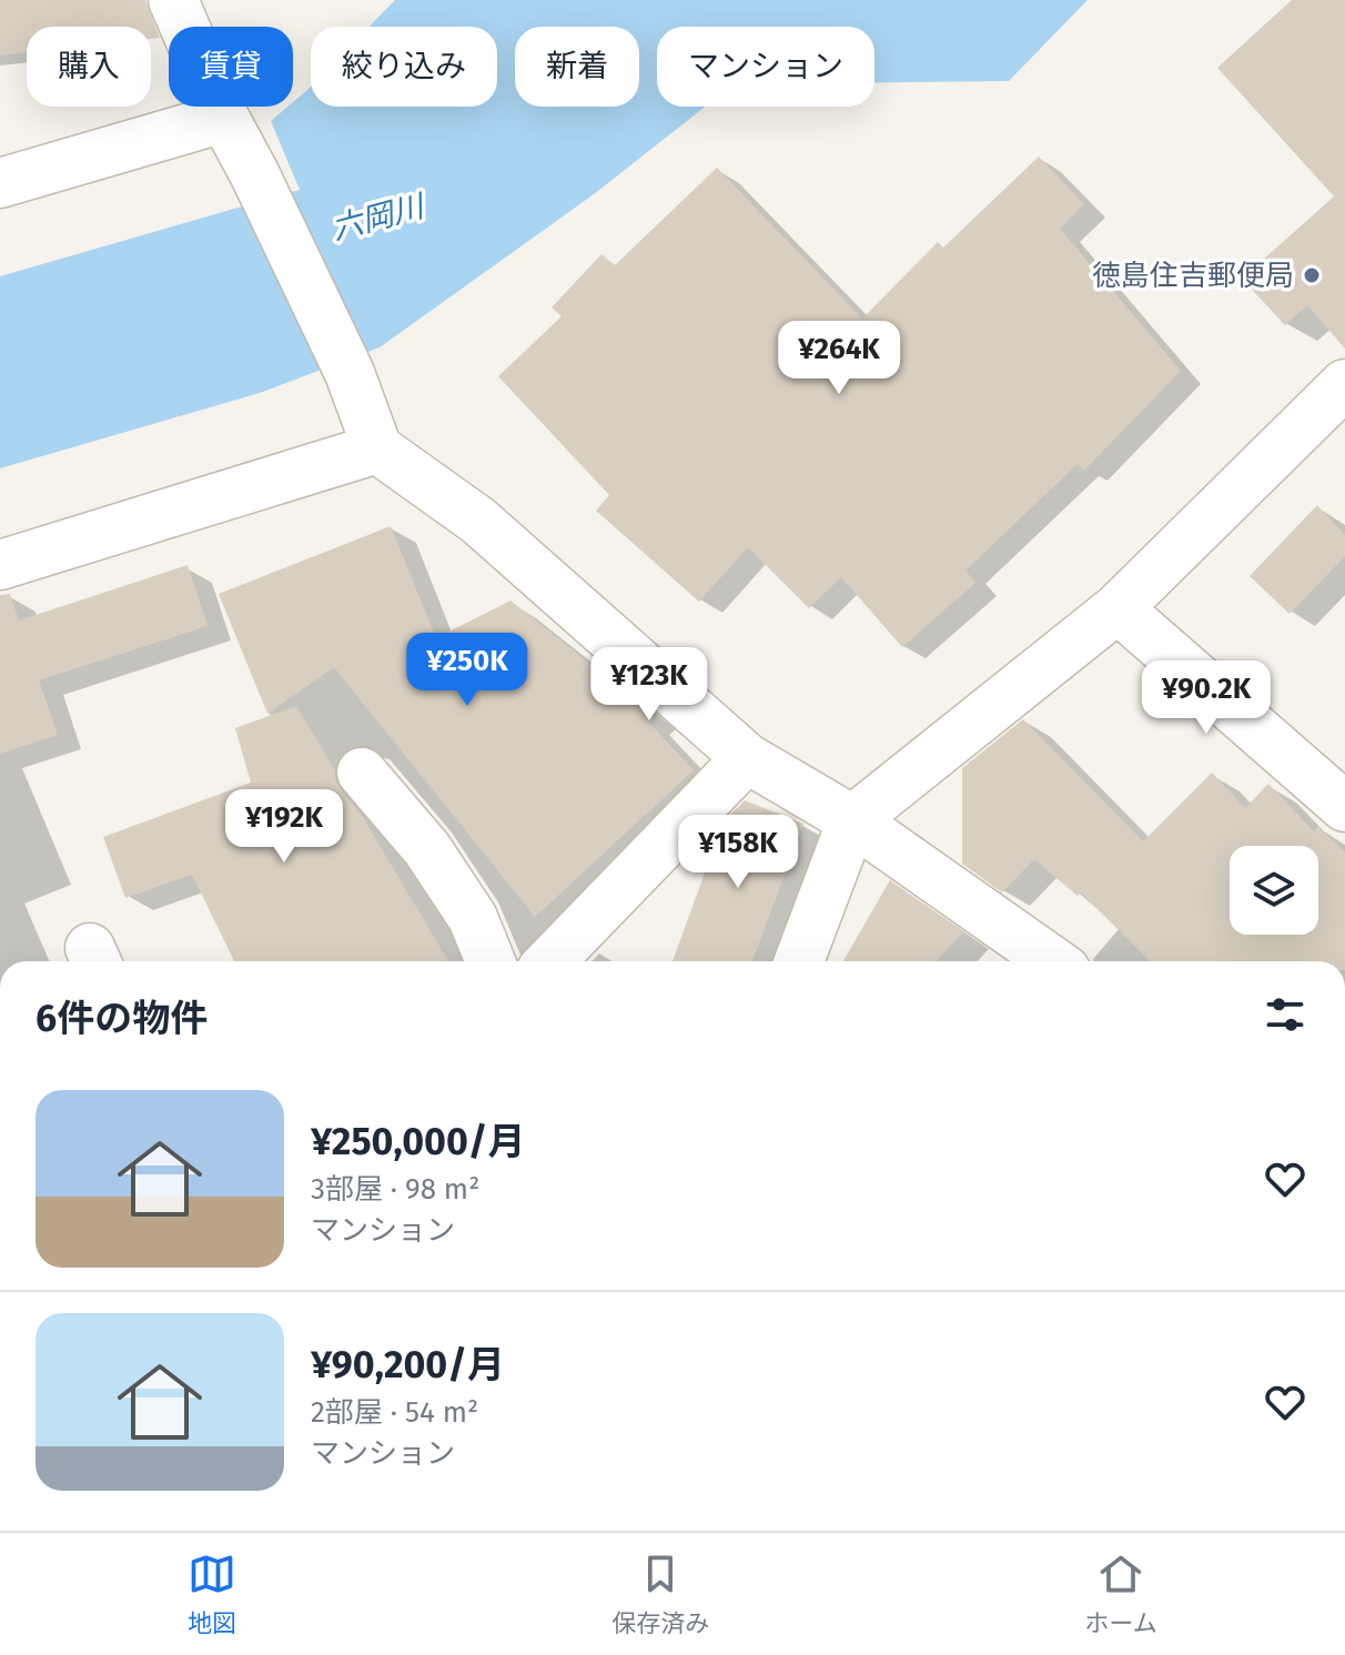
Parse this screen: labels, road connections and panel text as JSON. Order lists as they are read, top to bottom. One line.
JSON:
{"water":["六岡川"],"places":["徳島住吉郵便局"],"page":{"chip":["購入","賃貸","絞り込み","新着","マンション"],"price":["¥264K","¥250K","¥123K","¥90.2K","¥192K","¥158K"],"heading":"6件の物件","list":[{"name":"¥250,000/月","note":"3部屋 · 98 m² · マンション"},{"name":"¥90,200/月","note":"2部屋 · 54 m² · マンション"}],"tabs":["地図","保存済み","ホーム"]}}
